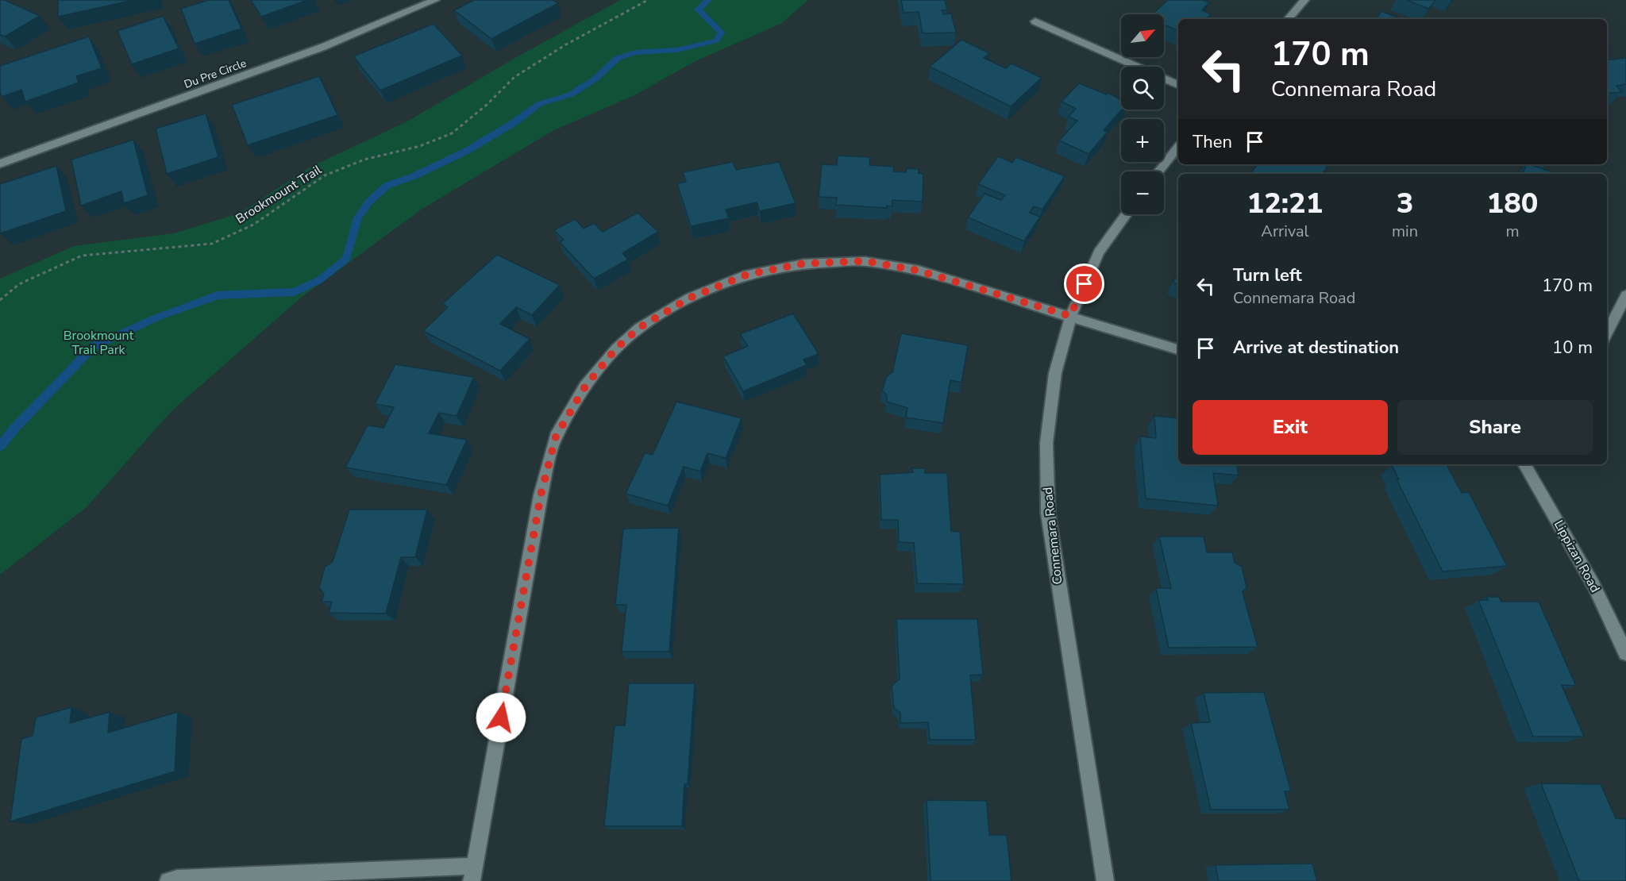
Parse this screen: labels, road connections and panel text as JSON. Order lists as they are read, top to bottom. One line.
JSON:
{"streets":{"street":["Du Pre Circle","Connemara Road","Lippizan Road"],"path":["Brookmount Trail"]},"parks":["Brookmount Trail Park"],"north":"top right","page":{"map_buttons":["+","−"],"turn":["170 m","Connemara Road"],"then":"Then","eta":["12:21","Arrival","3","min","180","m"],"list":[{"name":"Turn left","note":"Connemara Road","value":"170 m"},{"name":"Arrive at destination","value":"10 m"}],"buttons":["Exit","Share"]}}
